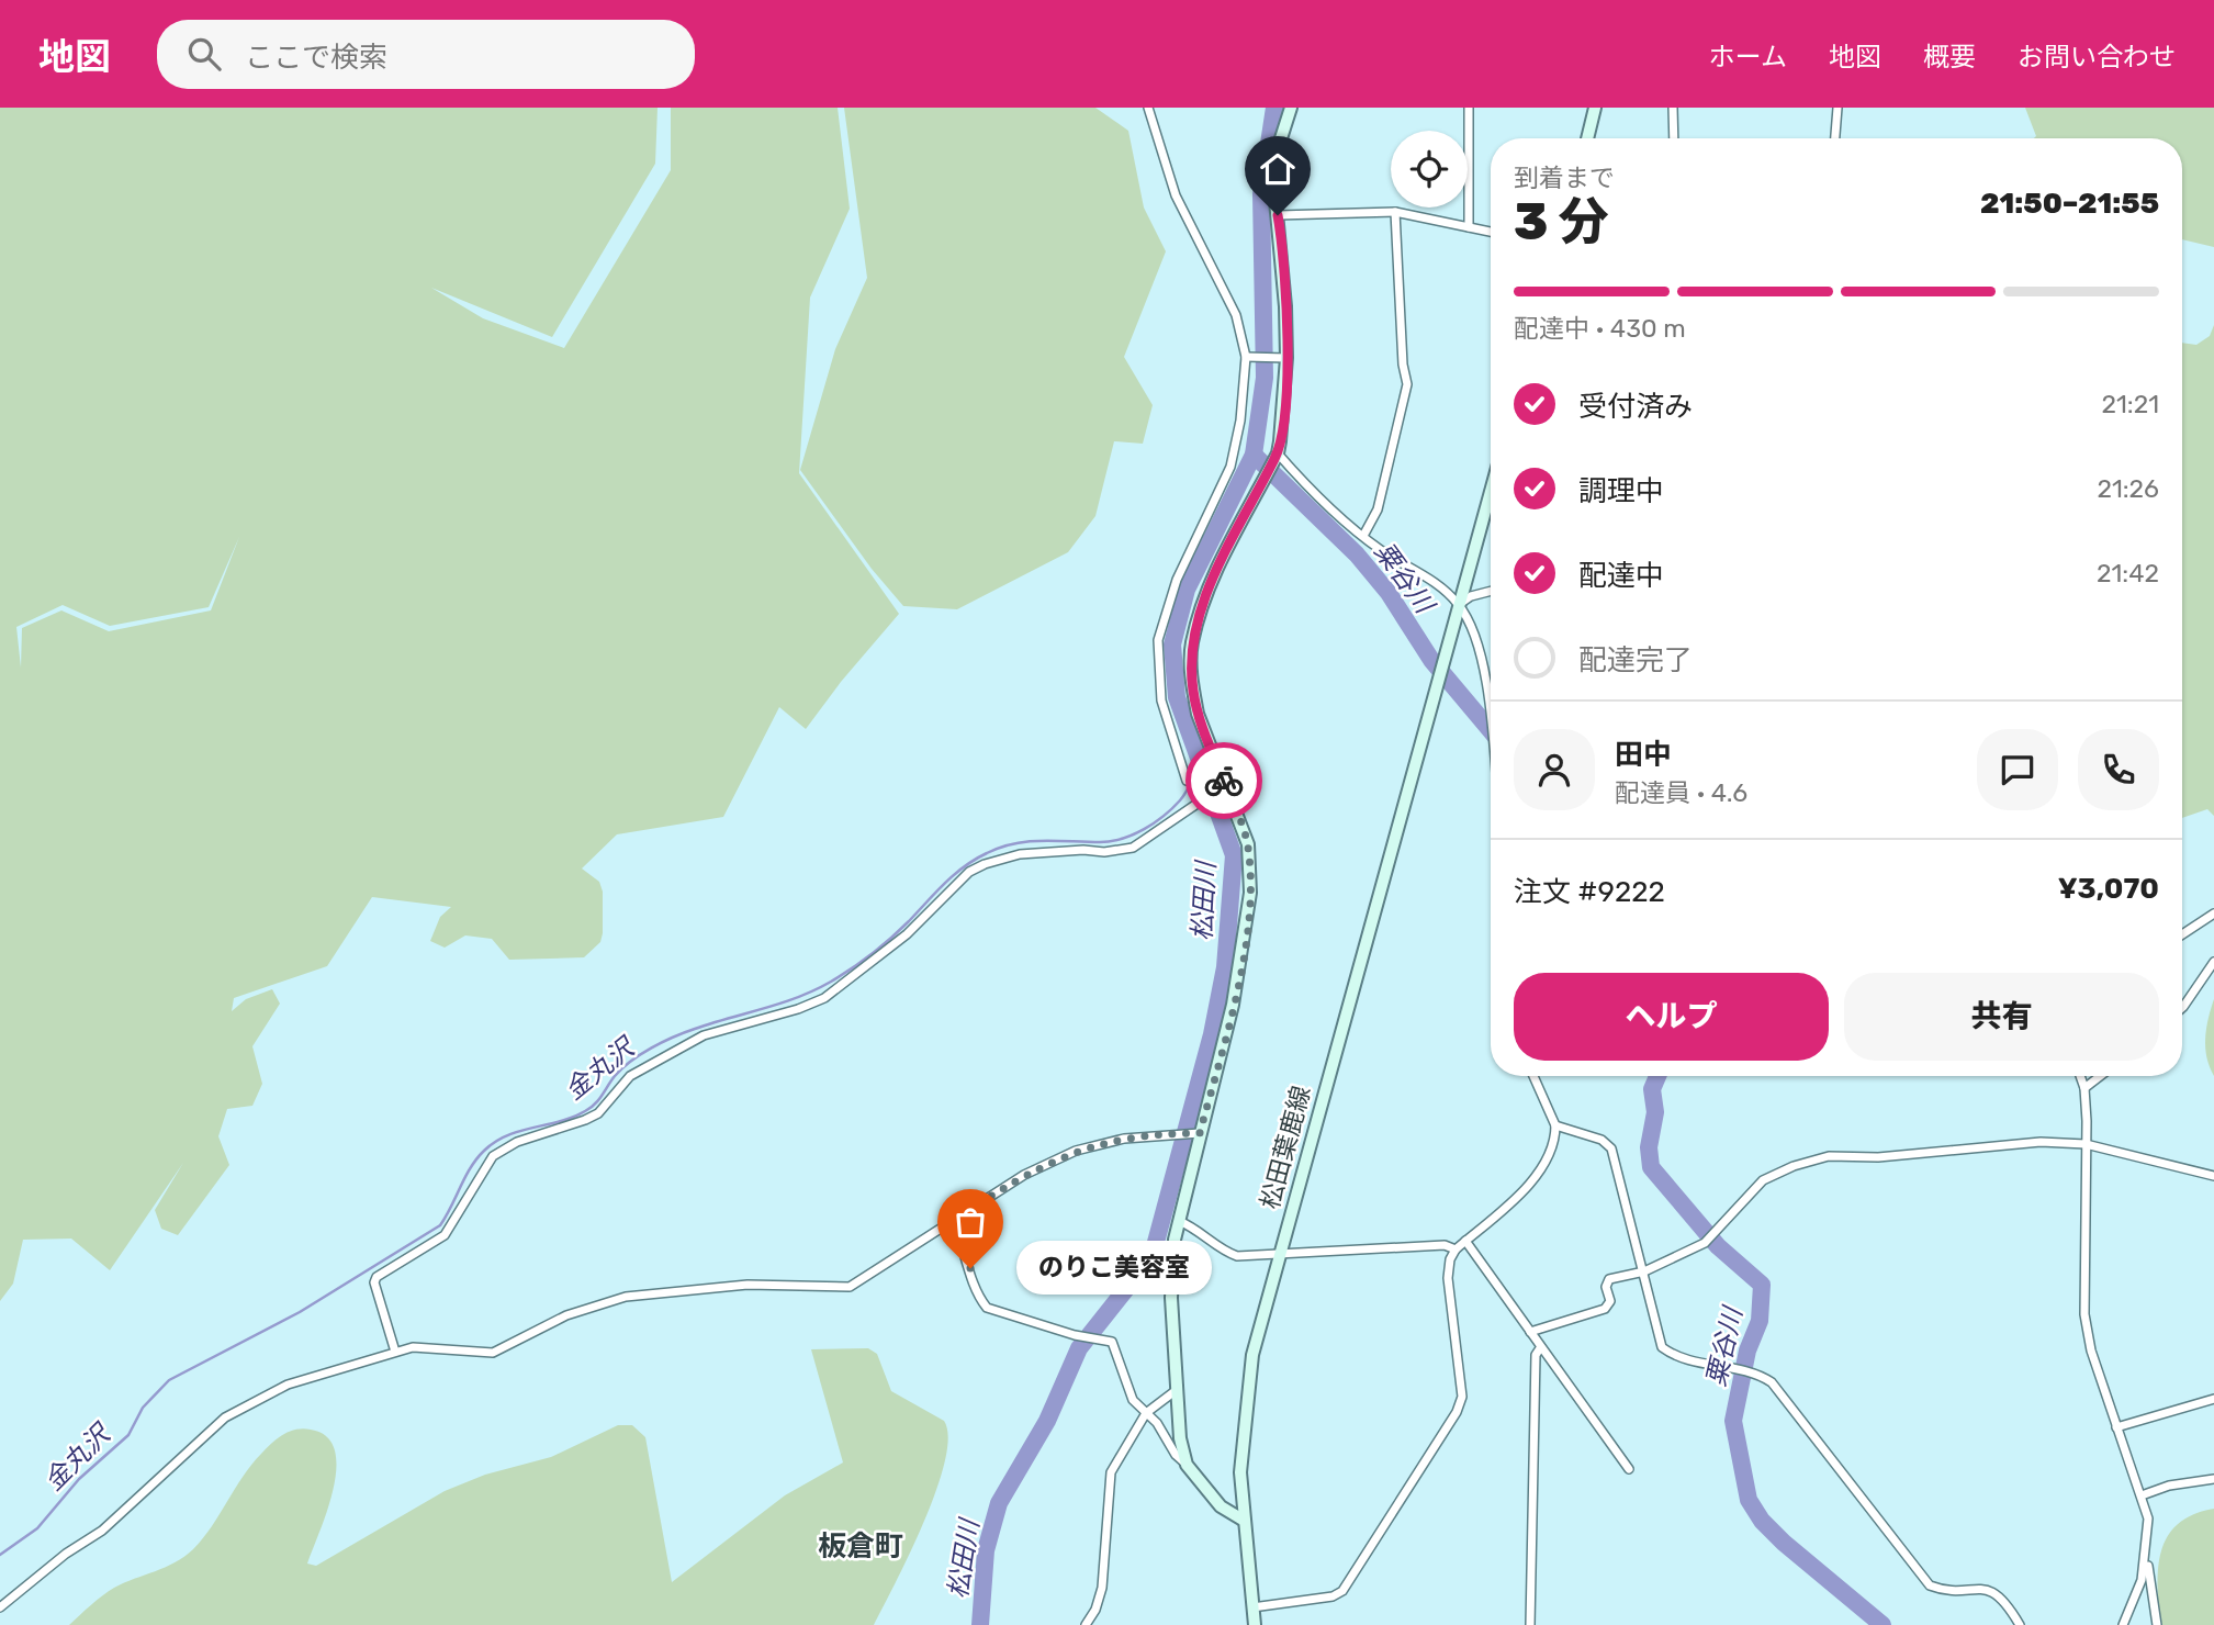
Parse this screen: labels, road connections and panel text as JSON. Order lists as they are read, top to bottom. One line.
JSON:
{"streets":{"street":["松田葉鹿線"]},"districts":["板倉町"],"water":["粟谷川","松田川","金丸沢"],"places":["のりこ美容室"],"page":{"header":"地図","search":"ここで検索","nav":["ホーム","地図","概要","お問い合わせ"],"heading":["3 分","到着まで","21:50–21:55"],"panel":["田中","配達員 · 4.6","注文 #9222","¥3,070"],"bar":"配達中 · 430 m","list":[["受付済み","21:21"],["調理中","21:26"],["配達中","21:42"],"配達完了"],"buttons":["ヘルプ","共有"],"bubble":"のりこ美容室"}}
